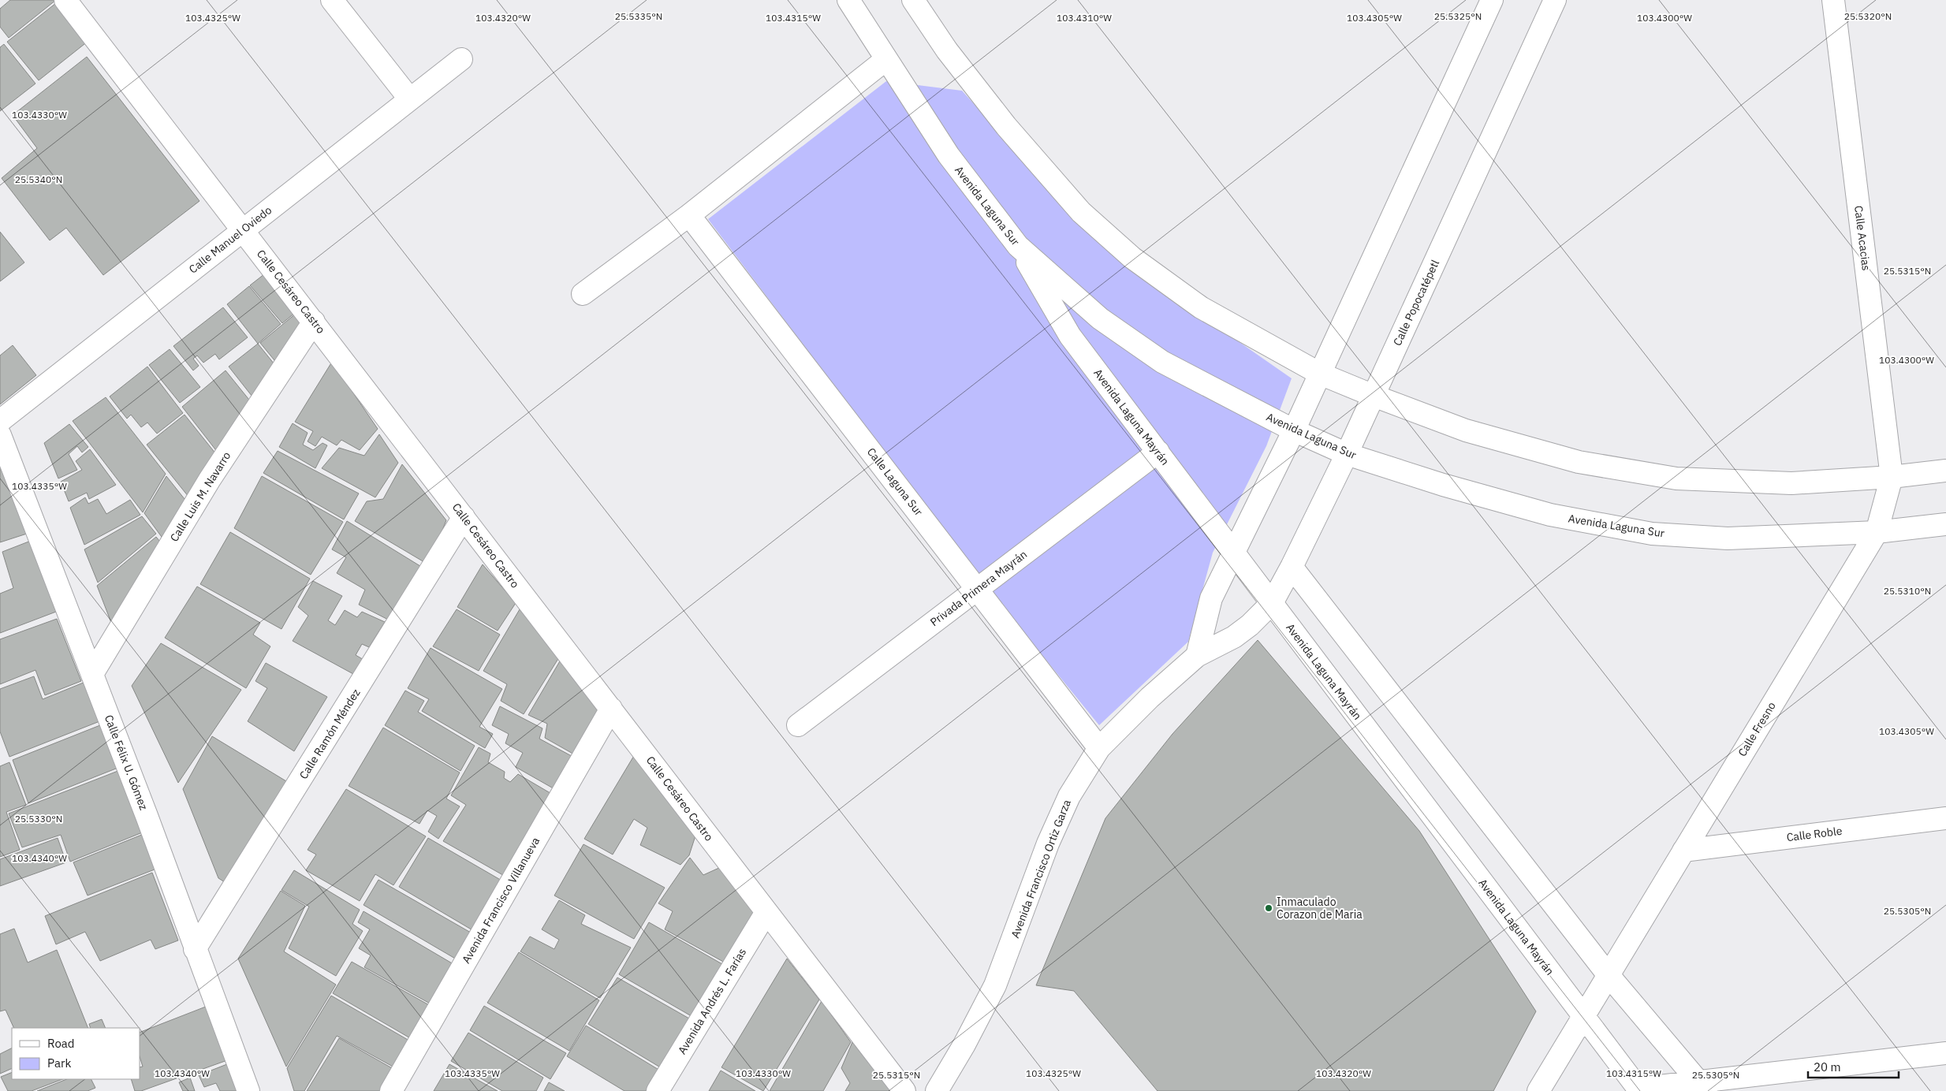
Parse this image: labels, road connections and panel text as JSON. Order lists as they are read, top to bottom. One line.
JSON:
{"streets":{"street":["Avenida Laguna Sur","Calle Acacias","Calle Manuel Oviedo","Calle Cesáreo Castro","Calle Popocatépetl","Avenida Laguna Mayrán","Calle Laguna Sur","Calle Luis M. Navarro","Privada Primera Mayrán","Calle Fresno","Calle Ramón Méndez","Calle Félix U. Gómez","Calle Roble","Avenida Francisco Ortiz Garza","Avenida Francisco Villanueva","Avenida Andrés L. Farías"]},"crossings":[["Avenida Laguna Sur","Calle Popocatépetl"],["Avenida Laguna Sur","Avenida Laguna Mayrán"],["Avenida Laguna Sur","Calle Fresno"],["Calle Acacias","Calle Fresno"],["Calle Manuel Oviedo","Calle Cesáreo Castro"],["Calle Cesáreo Castro","Calle Luis M. Navarro"],["Calle Cesáreo Castro","Calle Ramón Méndez"],["Calle Cesáreo Castro","Avenida Francisco Villanueva"],["Calle Cesáreo Castro","Avenida Andrés L. Farías"],["Calle Popocatépetl","Avenida Laguna Mayrán"],["Calle Popocatépetl","Avenida Francisco Ortiz Garza"],["Avenida Laguna Mayrán","Privada Primera Mayrán"],["Avenida Laguna Mayrán","Calle Fresno"],["Avenida Laguna Mayrán","Avenida Francisco Ortiz Garza"],["Calle Laguna Sur","Privada Primera Mayrán"],["Calle Laguna Sur","Avenida Francisco Ortiz Garza"],["Calle Luis M. Navarro","Calle Félix U. Gómez"],["Calle Fresno","Calle Roble"],["Calle Ramón Méndez","Calle Félix U. Gómez"]],"places":["Inmaculado Corazon de Maria"],"legend":["Road","Park"],"scale_bar":"20 m","coordinates":["25.5335°N","25.5325°N","25.5320°N","103.4325°W","103.4320°W","103.4315°W","103.4310°W","103.4305°W","103.4300°W","103.4330°W","25.5340°N","25.5315°N","103.4335°W","25.5310°N","25.5330°N","103.4340°W","25.5305°N"]}
